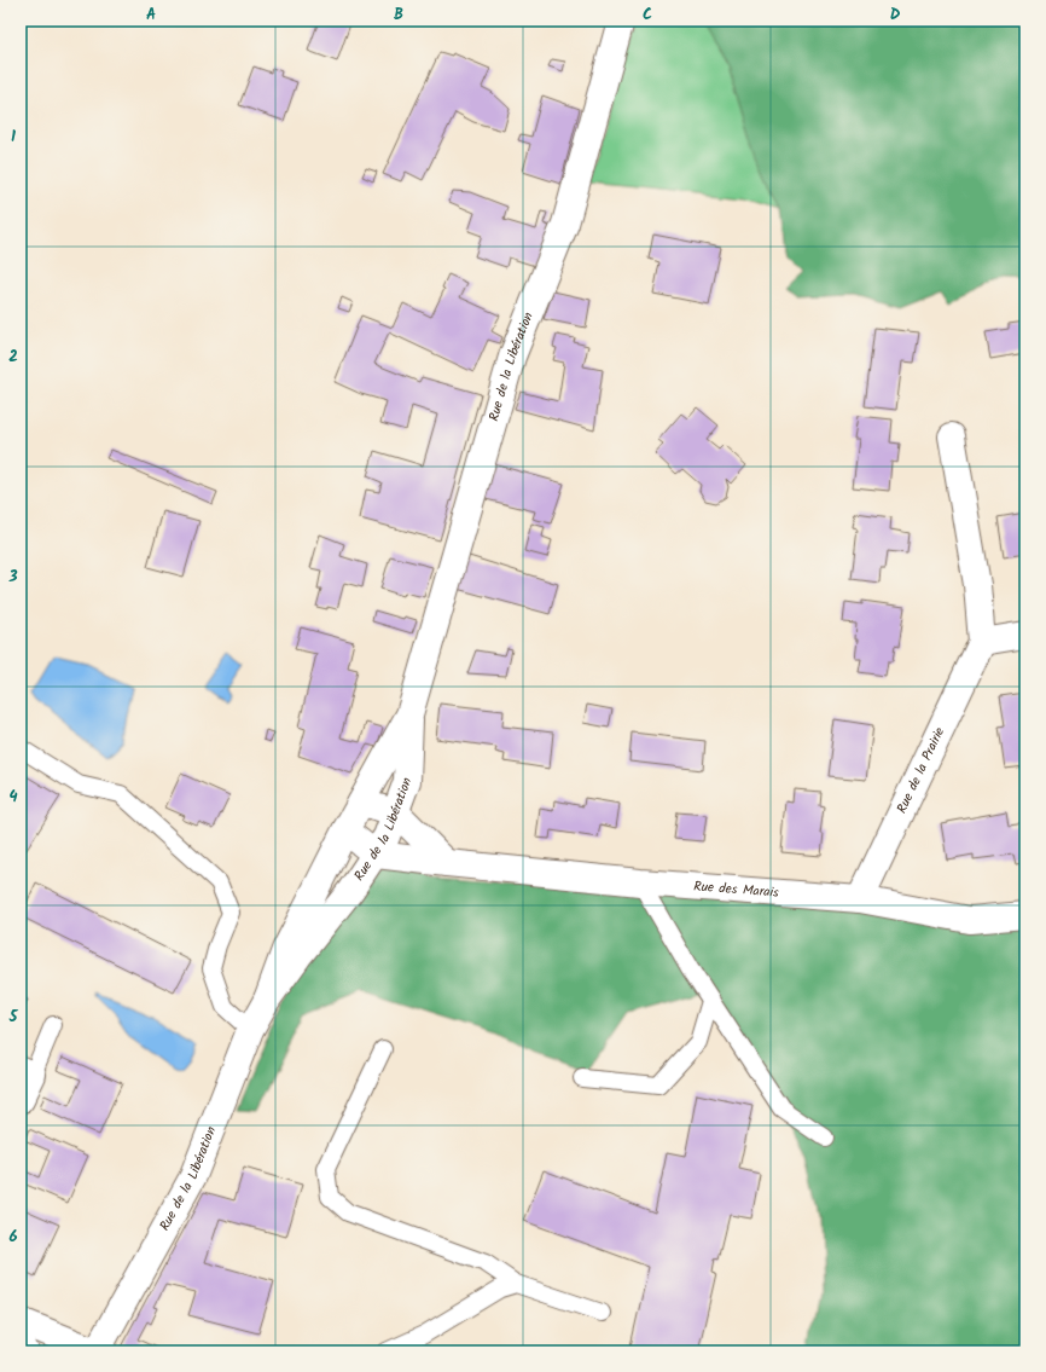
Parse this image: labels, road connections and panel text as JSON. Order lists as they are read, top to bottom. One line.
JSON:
{"streets":{"street":["Rue de la Libération","Rue de la Prairie","Rue des Marais"]},"crossings":[["Rue de la Libération","Rue des Marais"],["Rue de la Prairie","Rue des Marais"]],"grid":{"columns":["A","B","C","D"],"rows":["1","2","3","4","5","6"]}}
